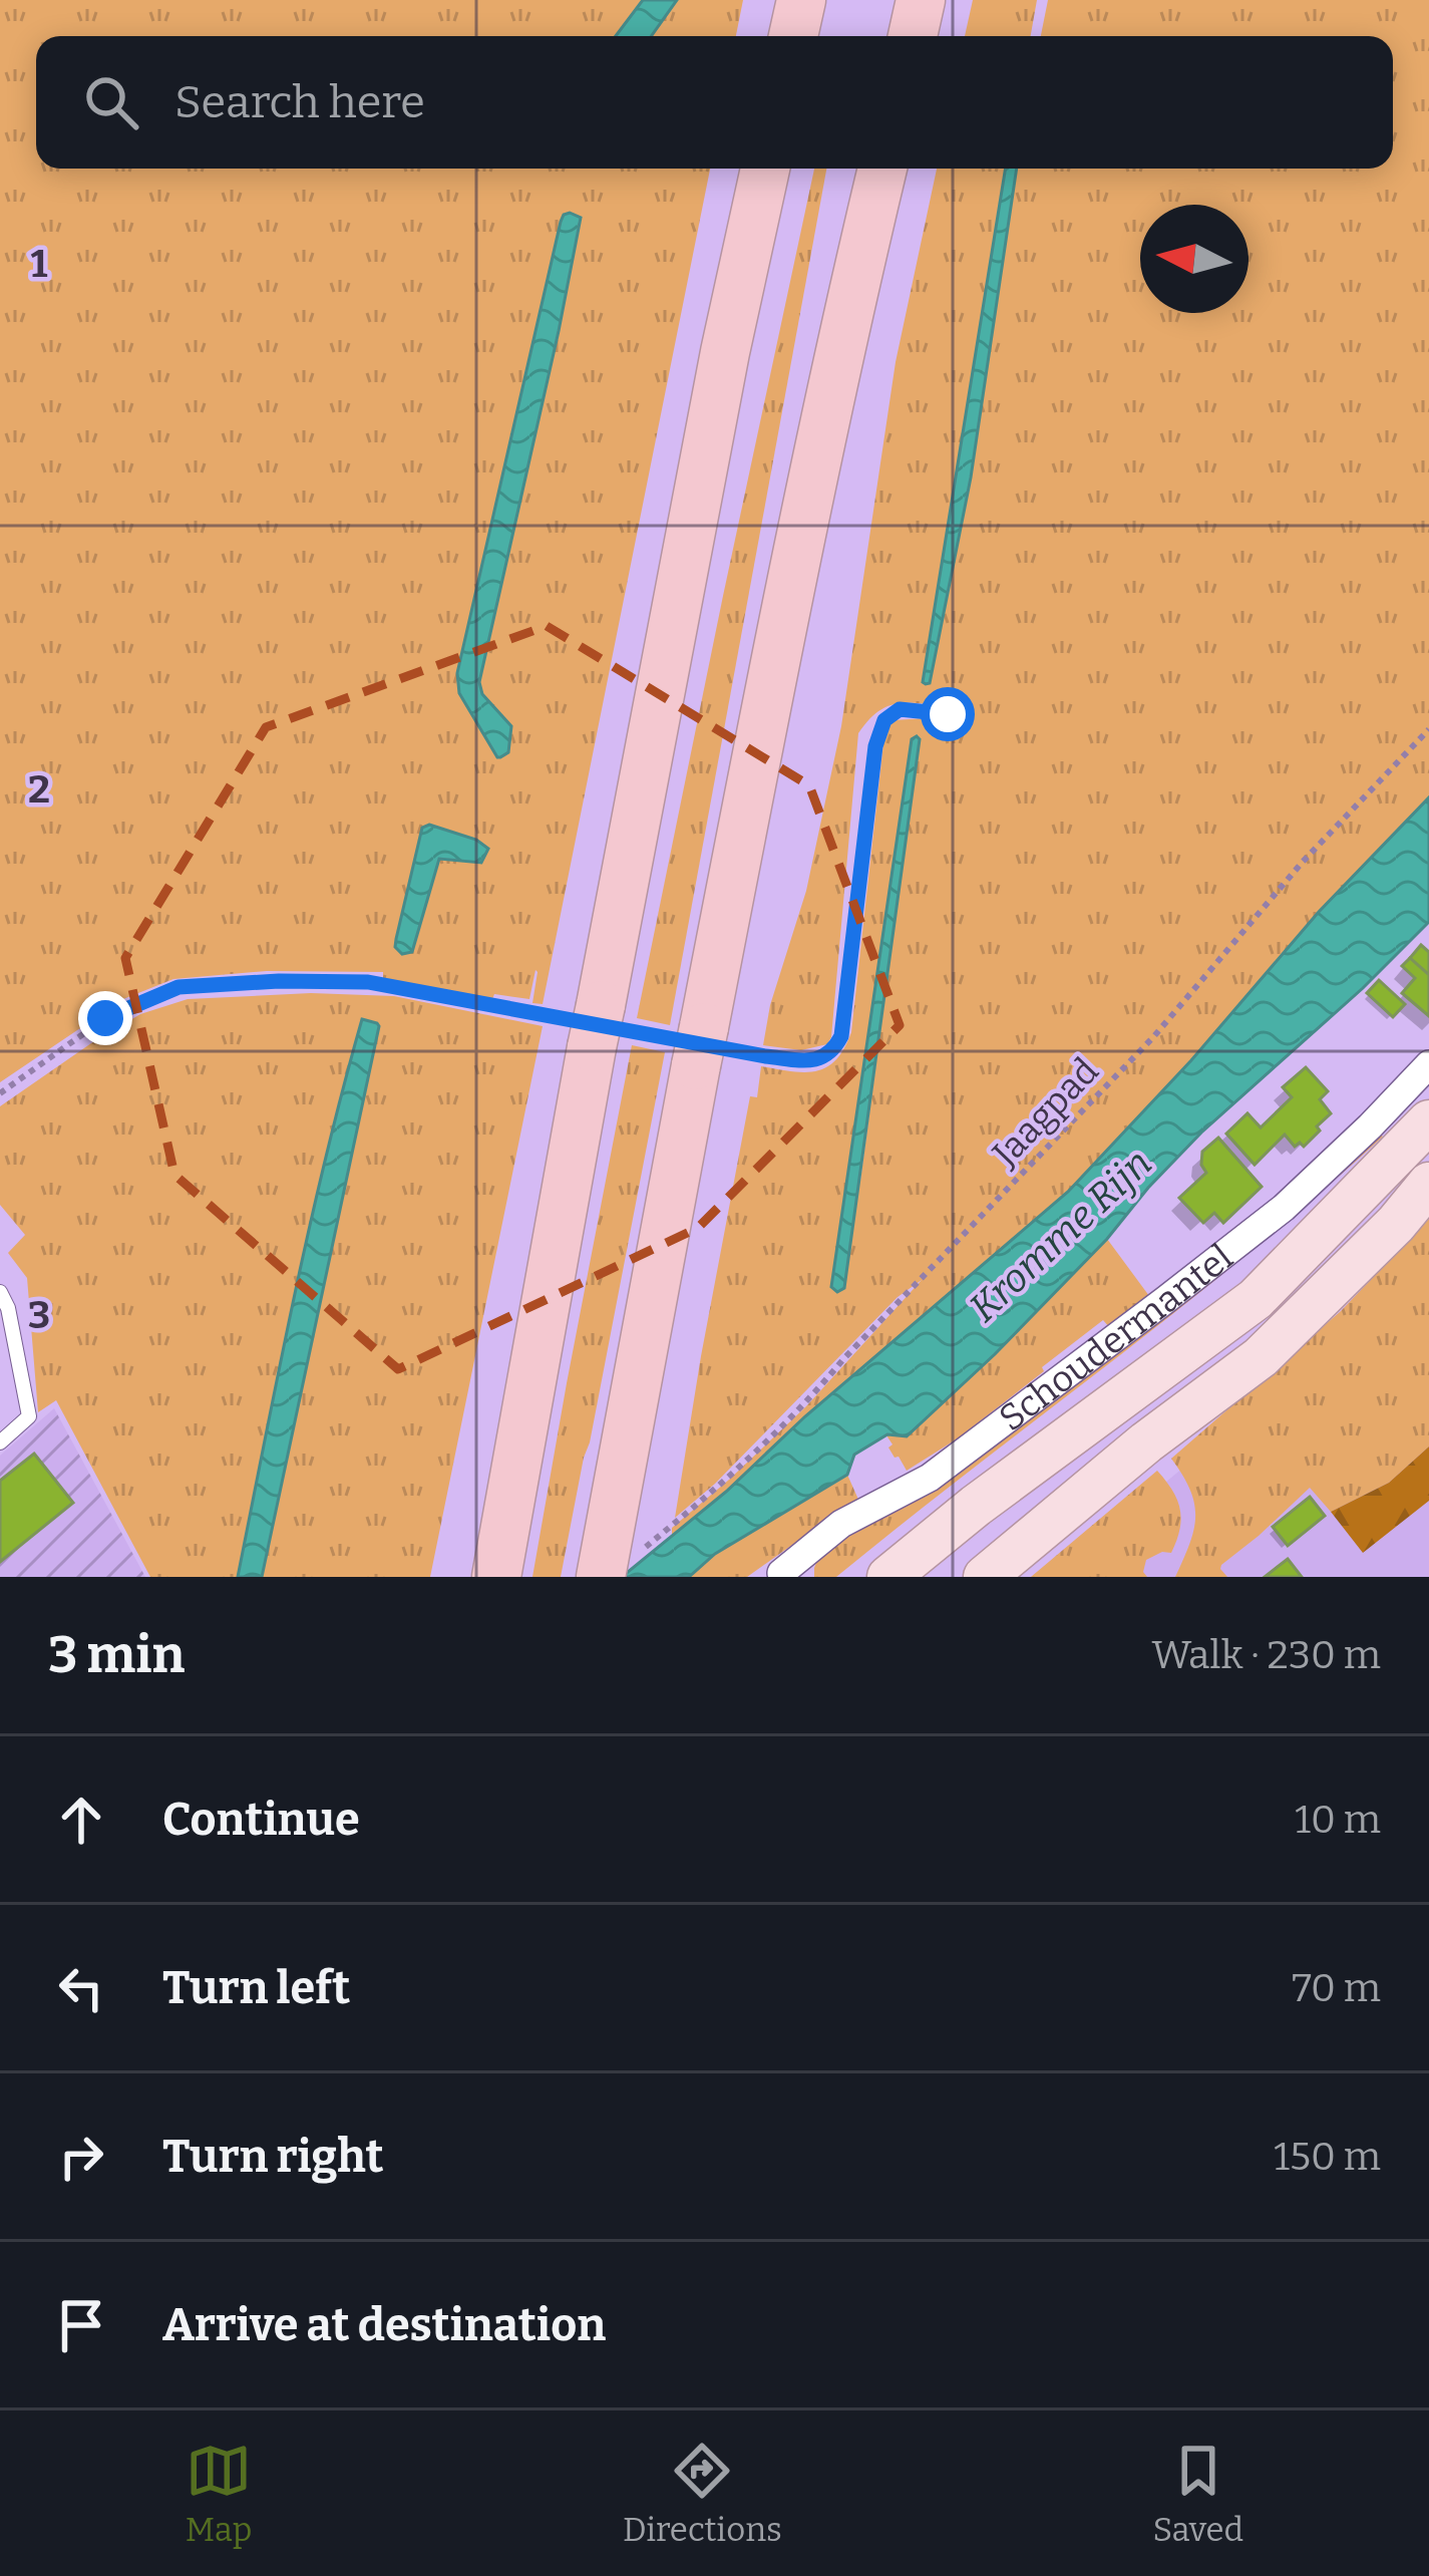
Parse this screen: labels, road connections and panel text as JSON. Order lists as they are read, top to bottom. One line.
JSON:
{"streets":{"main road":["Schoudermantel"],"path":["Jaagpad"]},"water":["Kromme Rijn"],"north":"left","page":{"search":"Search here","heading":["3 min","Walk · 230 m"],"list":[["Continue","10 m"],["Turn left","70 m"],["Turn right","150 m"],"Arrive at destination"],"nav":["Map","Directions","Saved"]},"grid":{"rows":["1","2","3"]}}
